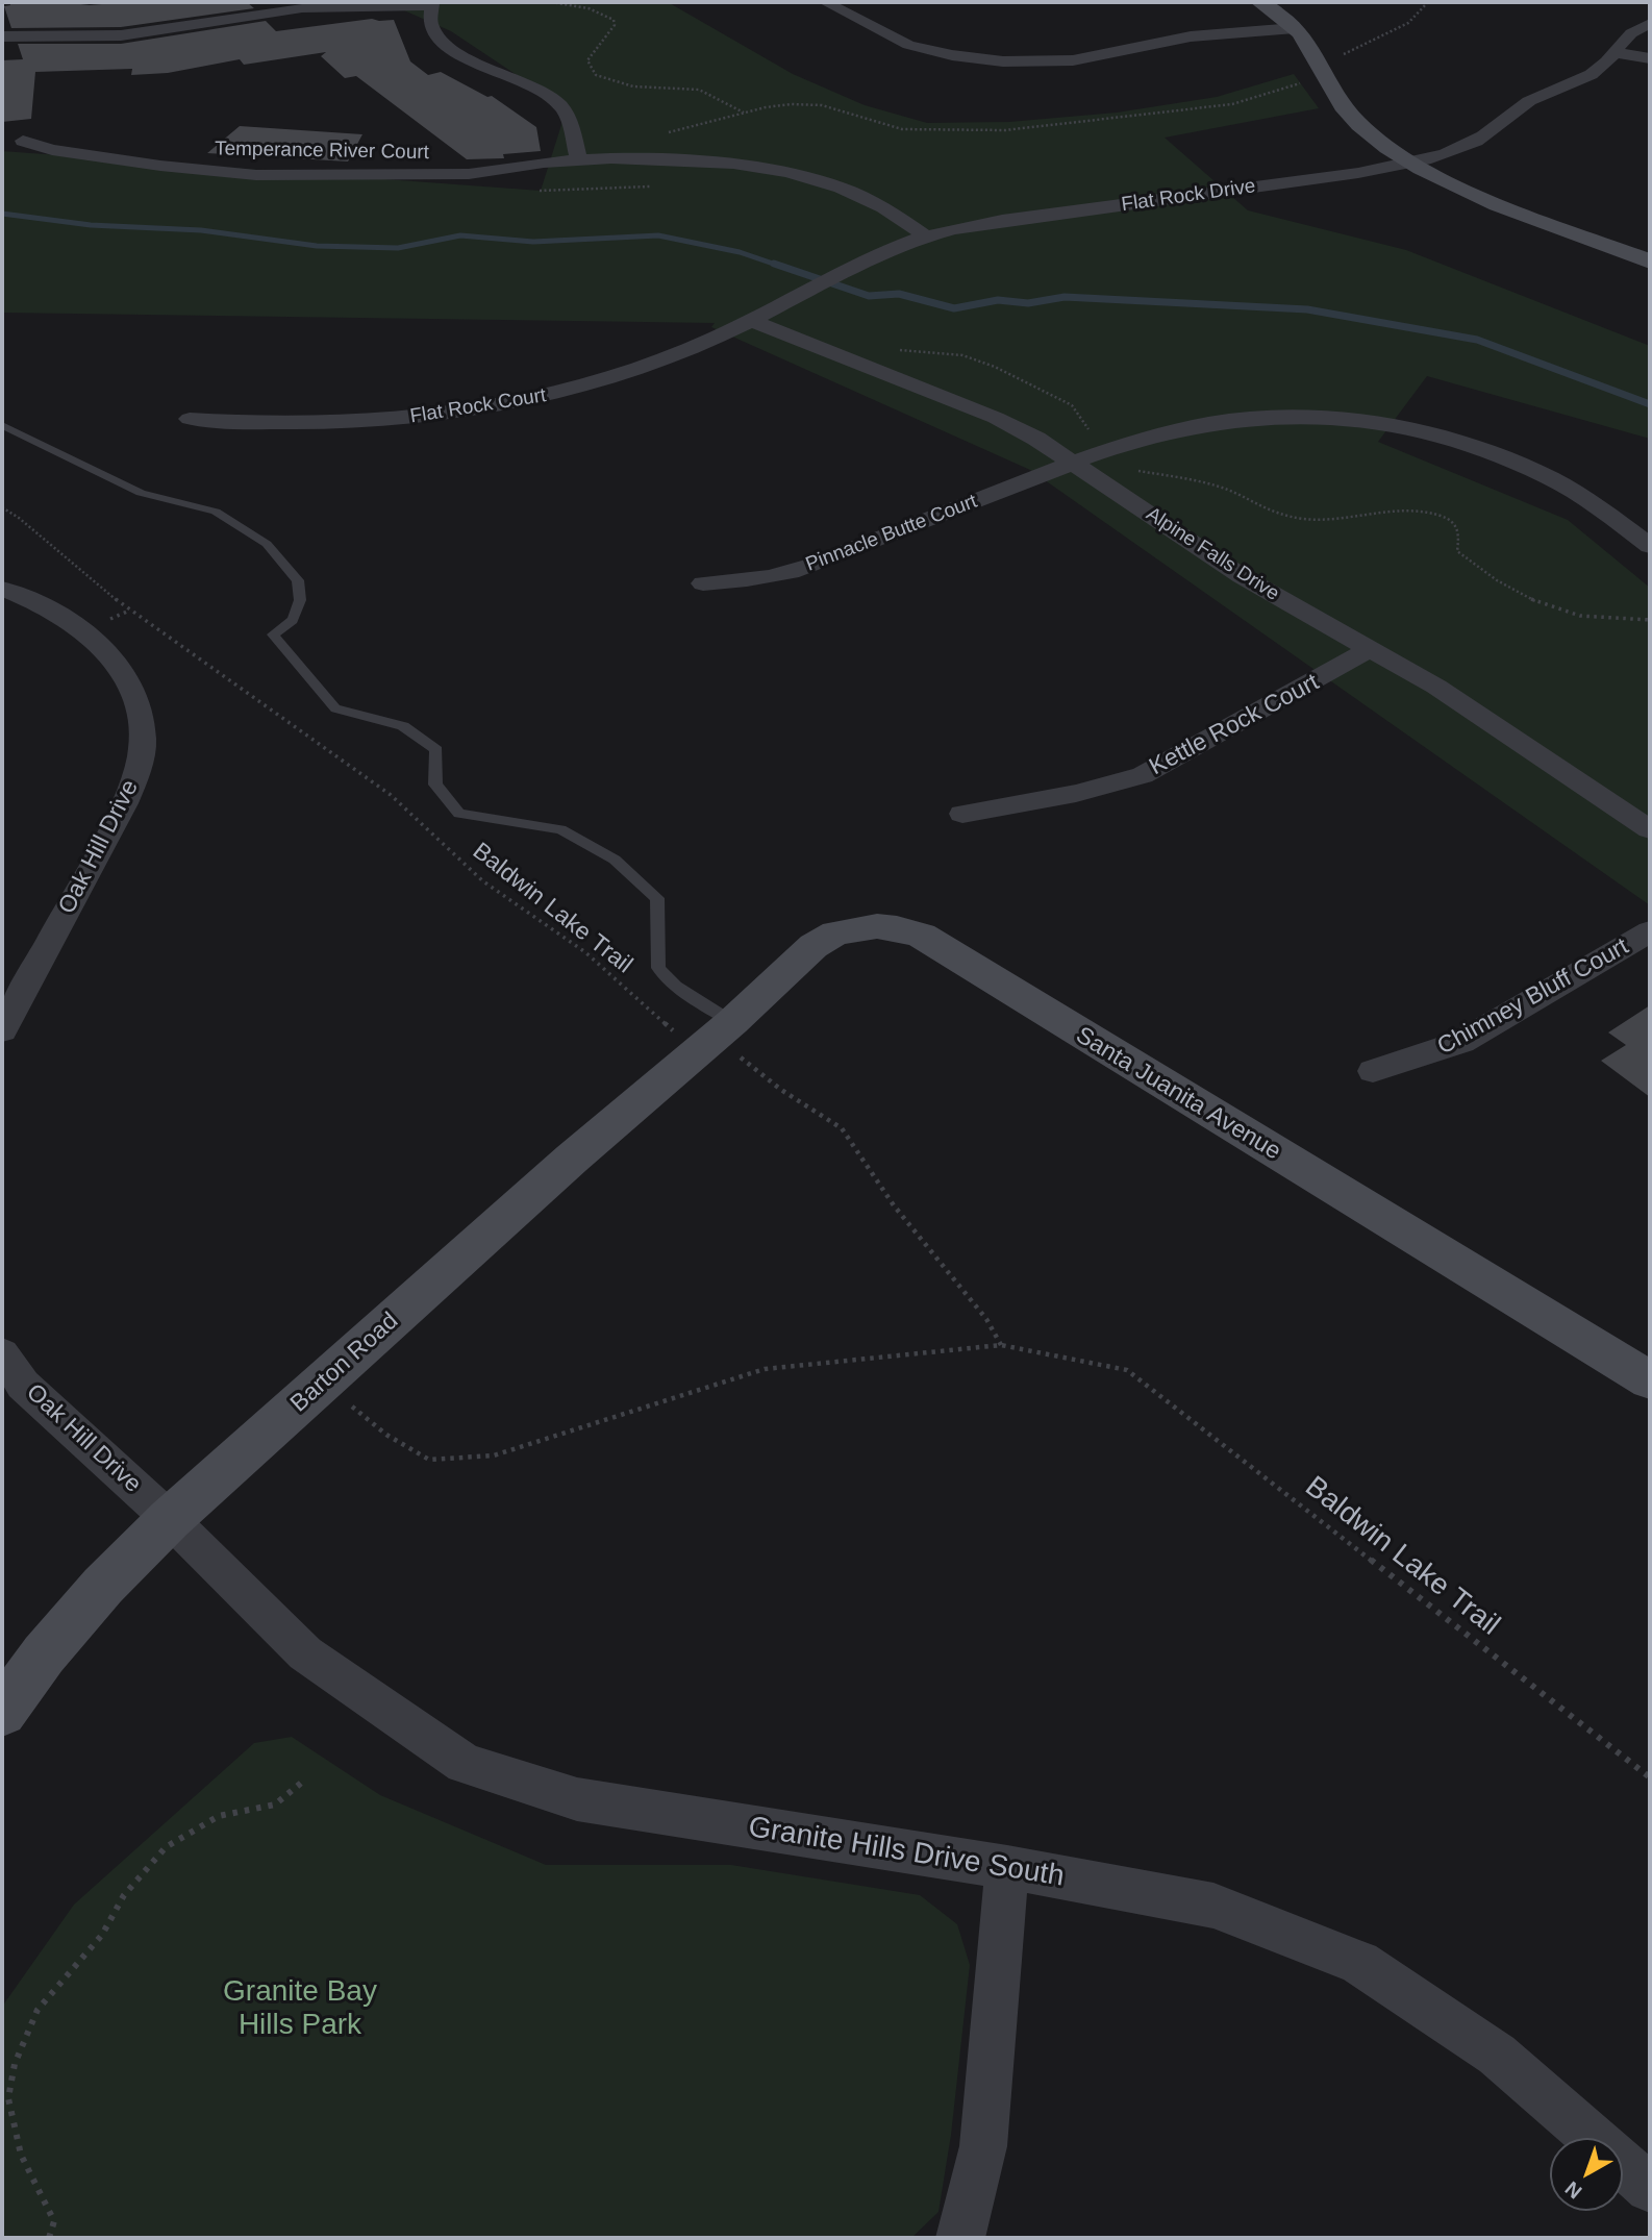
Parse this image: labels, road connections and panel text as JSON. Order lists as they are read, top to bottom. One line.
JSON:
{"streets":{"street":["Temperance River Court","Flat Rock Drive","Flat Rock Court","Pinnacle Butte Court","Alpine Falls Drive","Kettle Rock Court","Oak Hill Drive","Chimney Bluff Court","Santa Juanita Avenue","Barton Road","Granite Hills Drive South"],"path":["Baldwin Lake Trail"]},"crossings":[["Temperance River Court","Flat Rock Drive"],["Flat Rock Drive","Flat Rock Court"],["Flat Rock Drive","Alpine Falls Drive"],["Flat Rock Court","Alpine Falls Drive"],["Pinnacle Butte Court","Alpine Falls Drive"],["Alpine Falls Drive","Kettle Rock Court"],["Oak Hill Drive","Barton Road"],["Oak Hill Drive","Granite Hills Drive South"],["Baldwin Lake Trail","Santa Juanita Avenue"],["Baldwin Lake Trail","Barton Road"],["Santa Juanita Avenue","Barton Road"],["Barton Road","Granite Hills Drive South"]],"parks":["Granite Bay Hills Park"],"north":"bottom left"}
